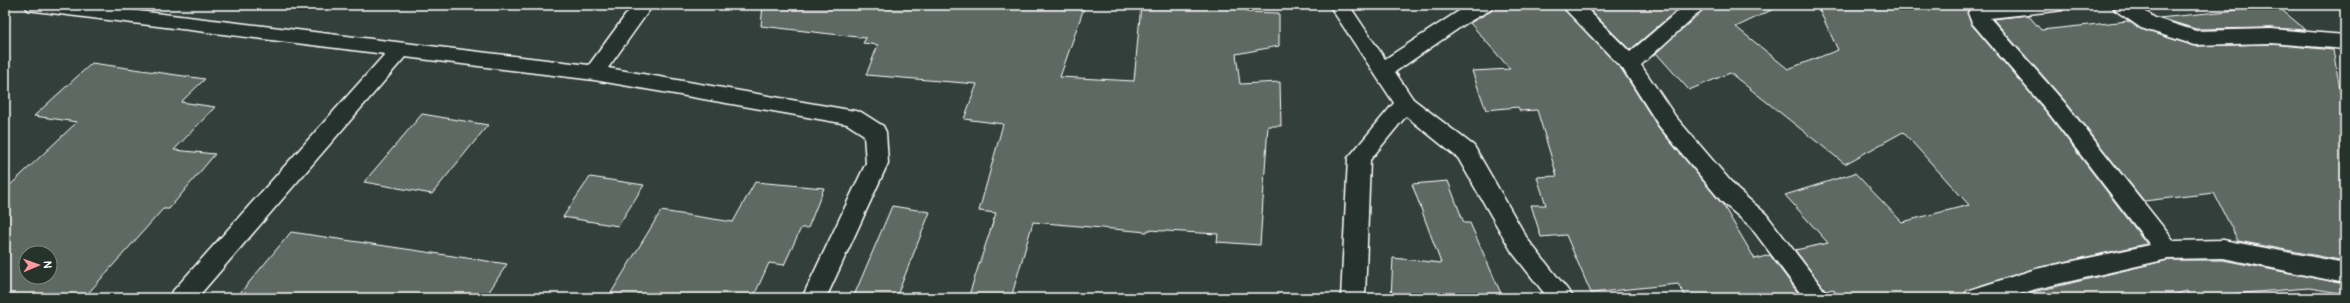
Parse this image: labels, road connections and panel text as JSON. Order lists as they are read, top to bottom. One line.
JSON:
{"north":"right"}
